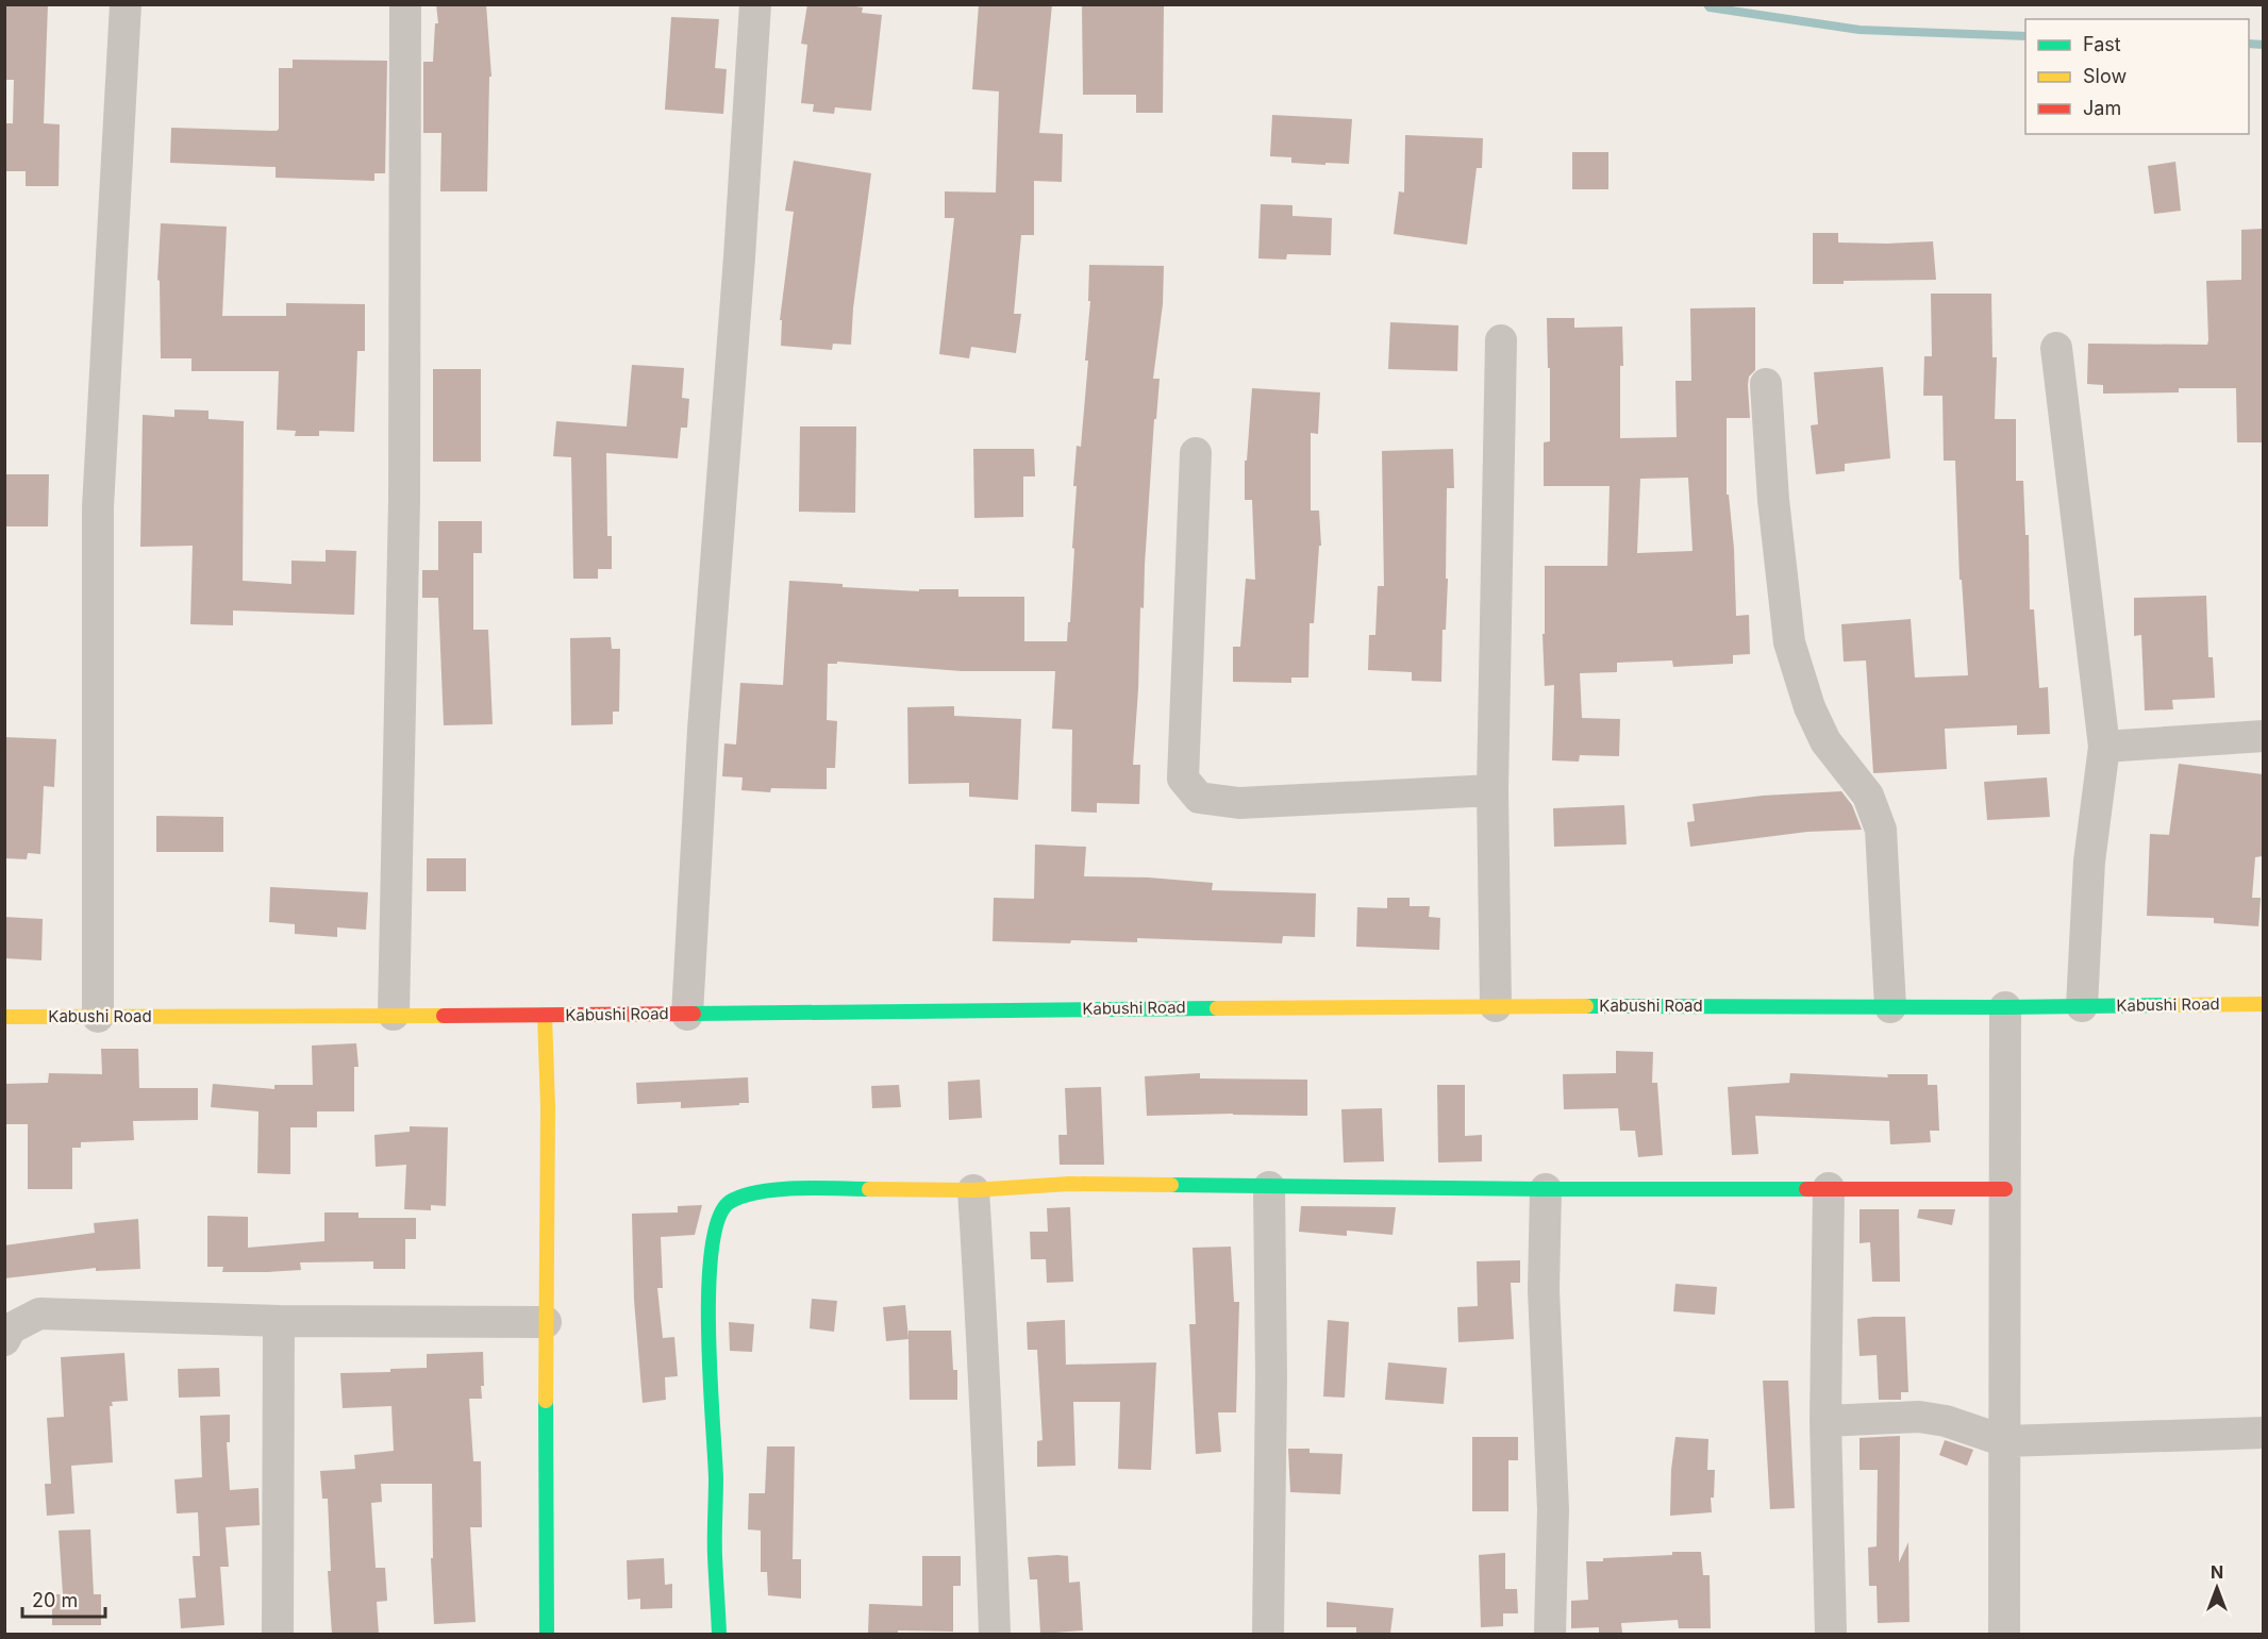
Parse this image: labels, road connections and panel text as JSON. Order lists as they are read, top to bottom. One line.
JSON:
{"streets":{"street":["Kabushi Road"]},"legend":["Fast","Slow","Jam"],"scale_bar":"20 m","north":"top"}
